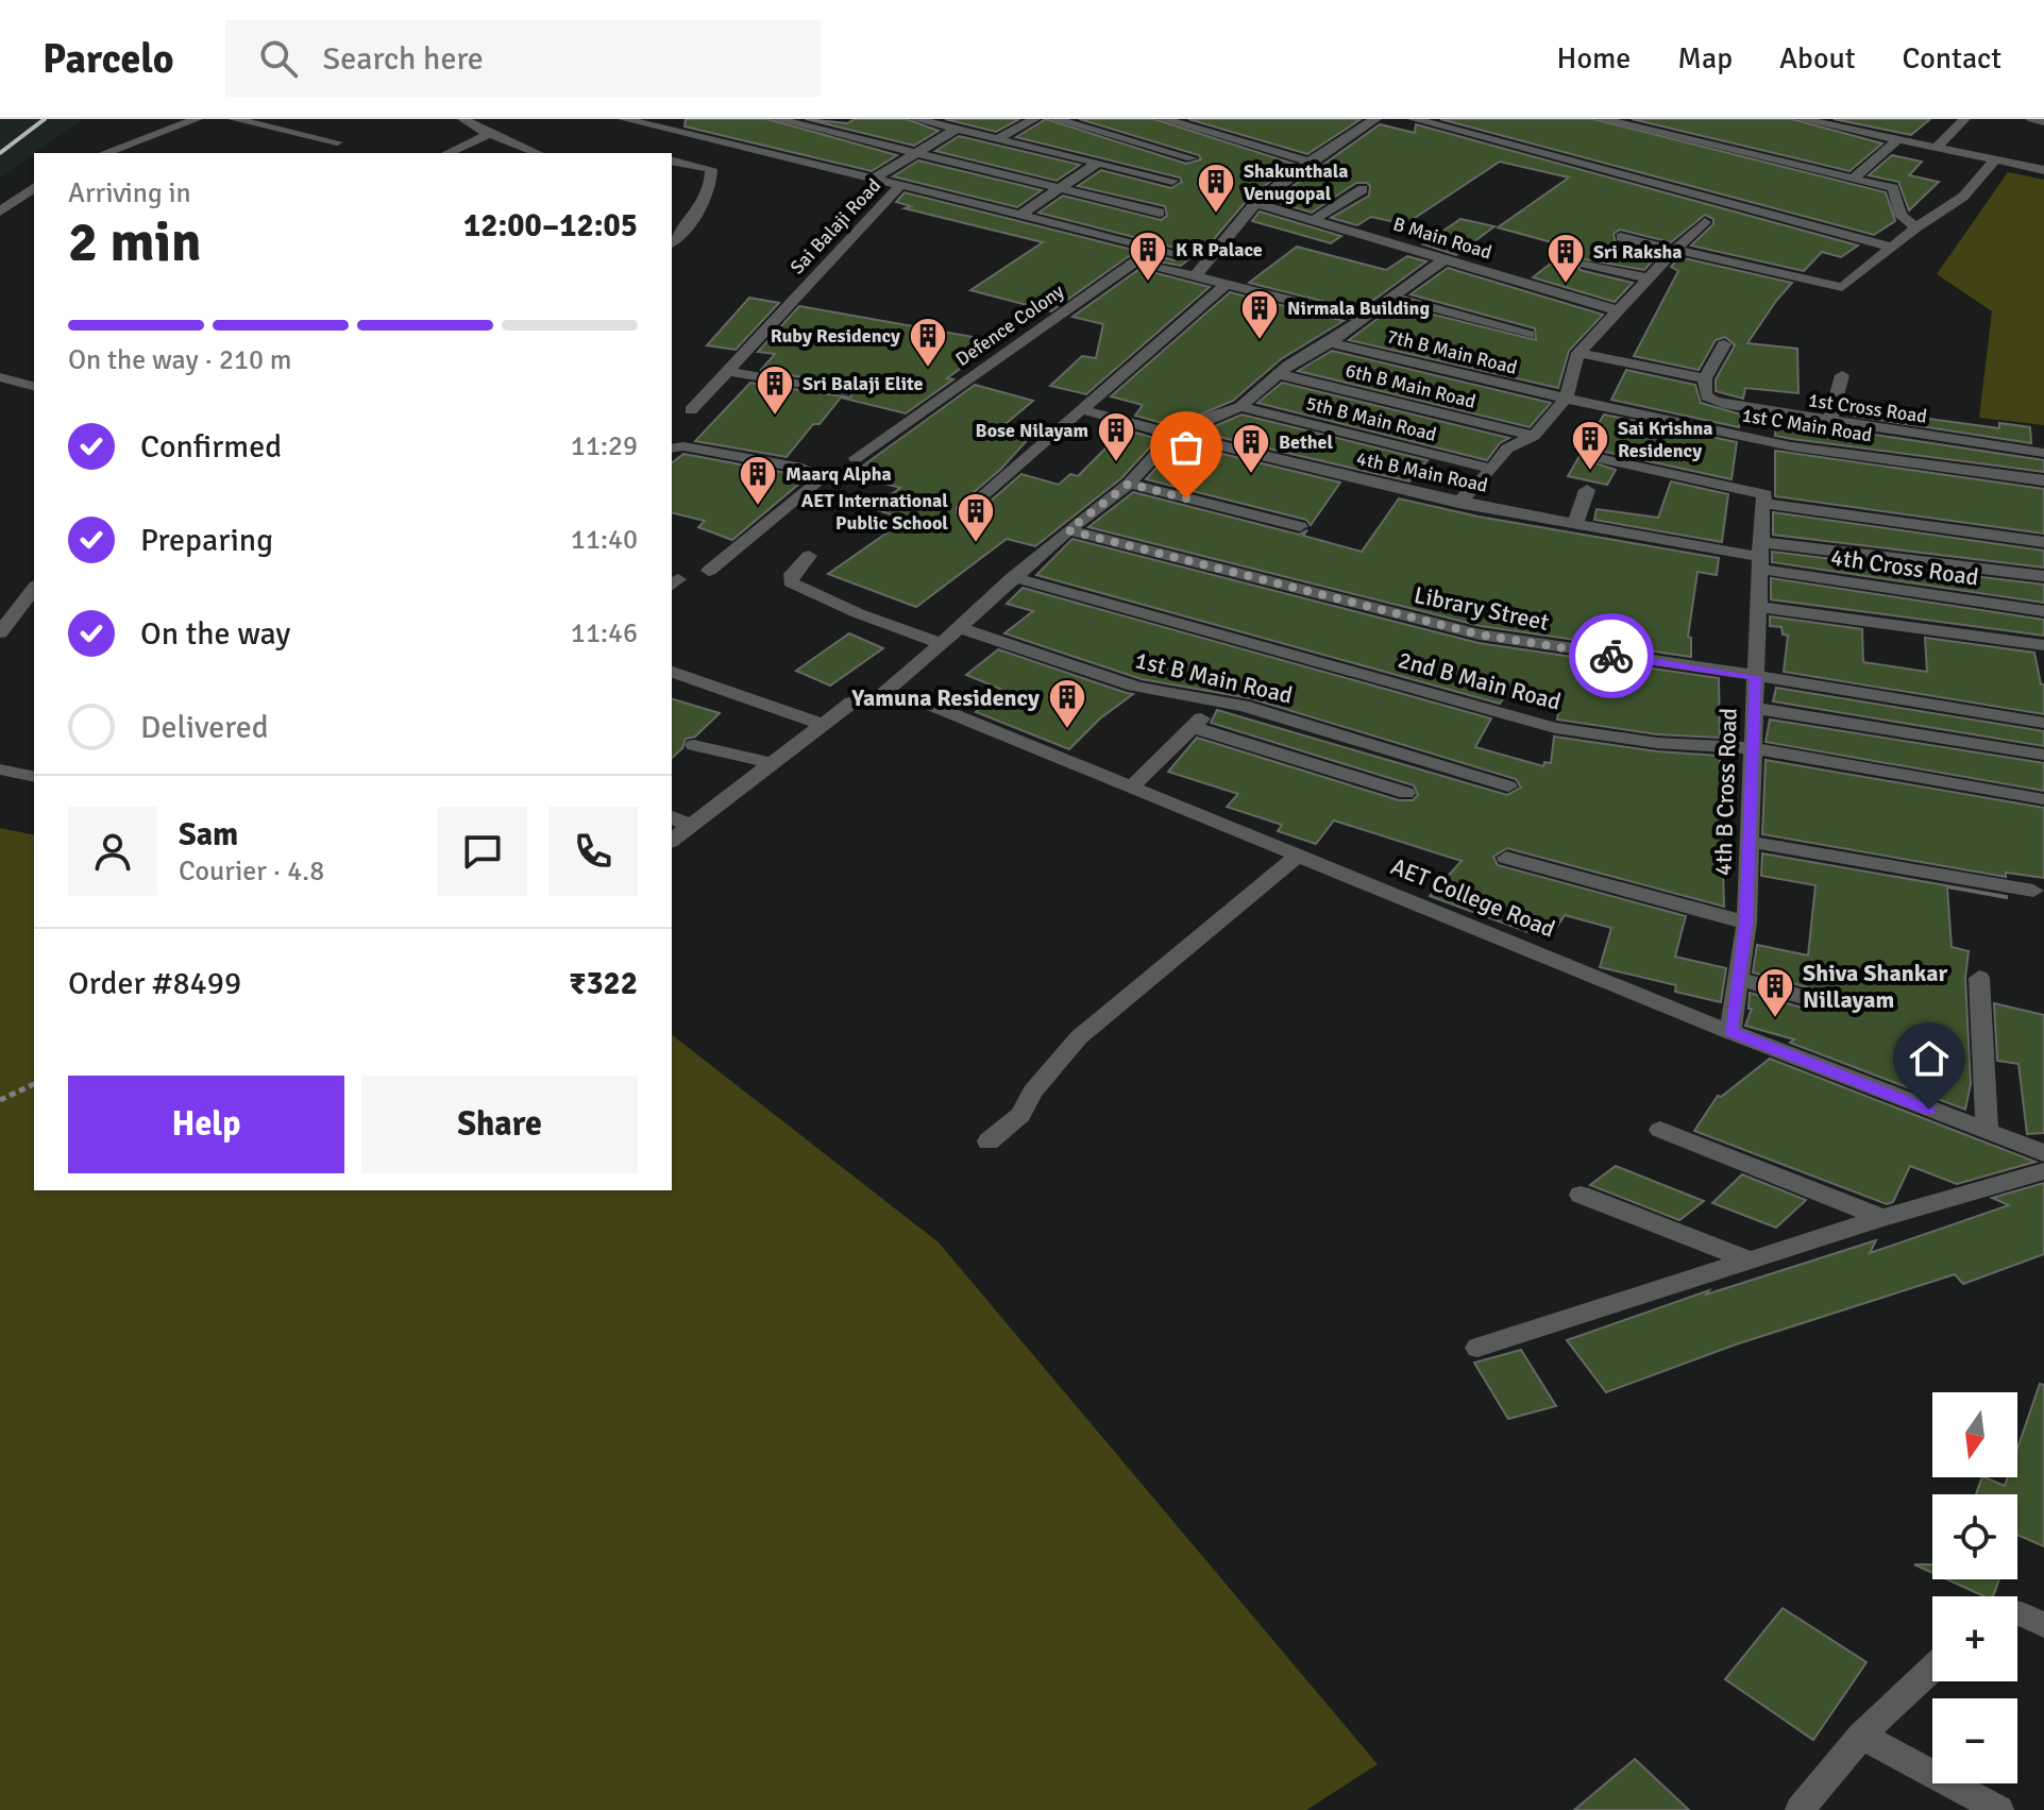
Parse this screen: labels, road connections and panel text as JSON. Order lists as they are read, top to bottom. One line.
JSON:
{"streets":{"street":["Sai Balaji Road","B Main Road","Defence Colony","7th B Main Road","6th B Main Road","1st Cross Road","5th B Main Road","1st C Main Road","4th B Main Road","4th Cross Road","Library Street","1st B Main Road","2nd B Main Road","4th B Cross Road","AET College Road"]},"crossings":[["7th B Main Road","1st C Main Road"],["4th B Main Road","4th Cross Road"],["4th B Main Road","4th B Cross Road"],["4th Cross Road","4th B Cross Road"],["Library Street","4th B Cross Road"],["2nd B Main Road","4th B Cross Road"],["4th B Cross Road","AET College Road"]],"places":{"building":["Shakunthala Venugopal","K R Palace","Sri Raksha","Nirmala Building","Ruby Residency","Sri Balaji Elite","Bose Nilayam","Sai Krishna Residency","Bethel","Maarq Alpha","AET International Public School","Yamuna Residency","Shiva Shankar Nillayam"]},"north":"bottom","page":{"header":"Parcelo","search":"Search here","nav":["Home","Map","About","Contact"],"heading":["2 min","Arriving in","12:00–12:05"],"panel":["Sam","Courier · 4.8","Order #8499","₹322"],"bar":"On the way · 210 m","list":[["Confirmed","11:29"],["Preparing","11:40"],["On the way","11:46"],"Delivered"],"buttons":["Help","Share"],"map_buttons":["+","−"]}}
